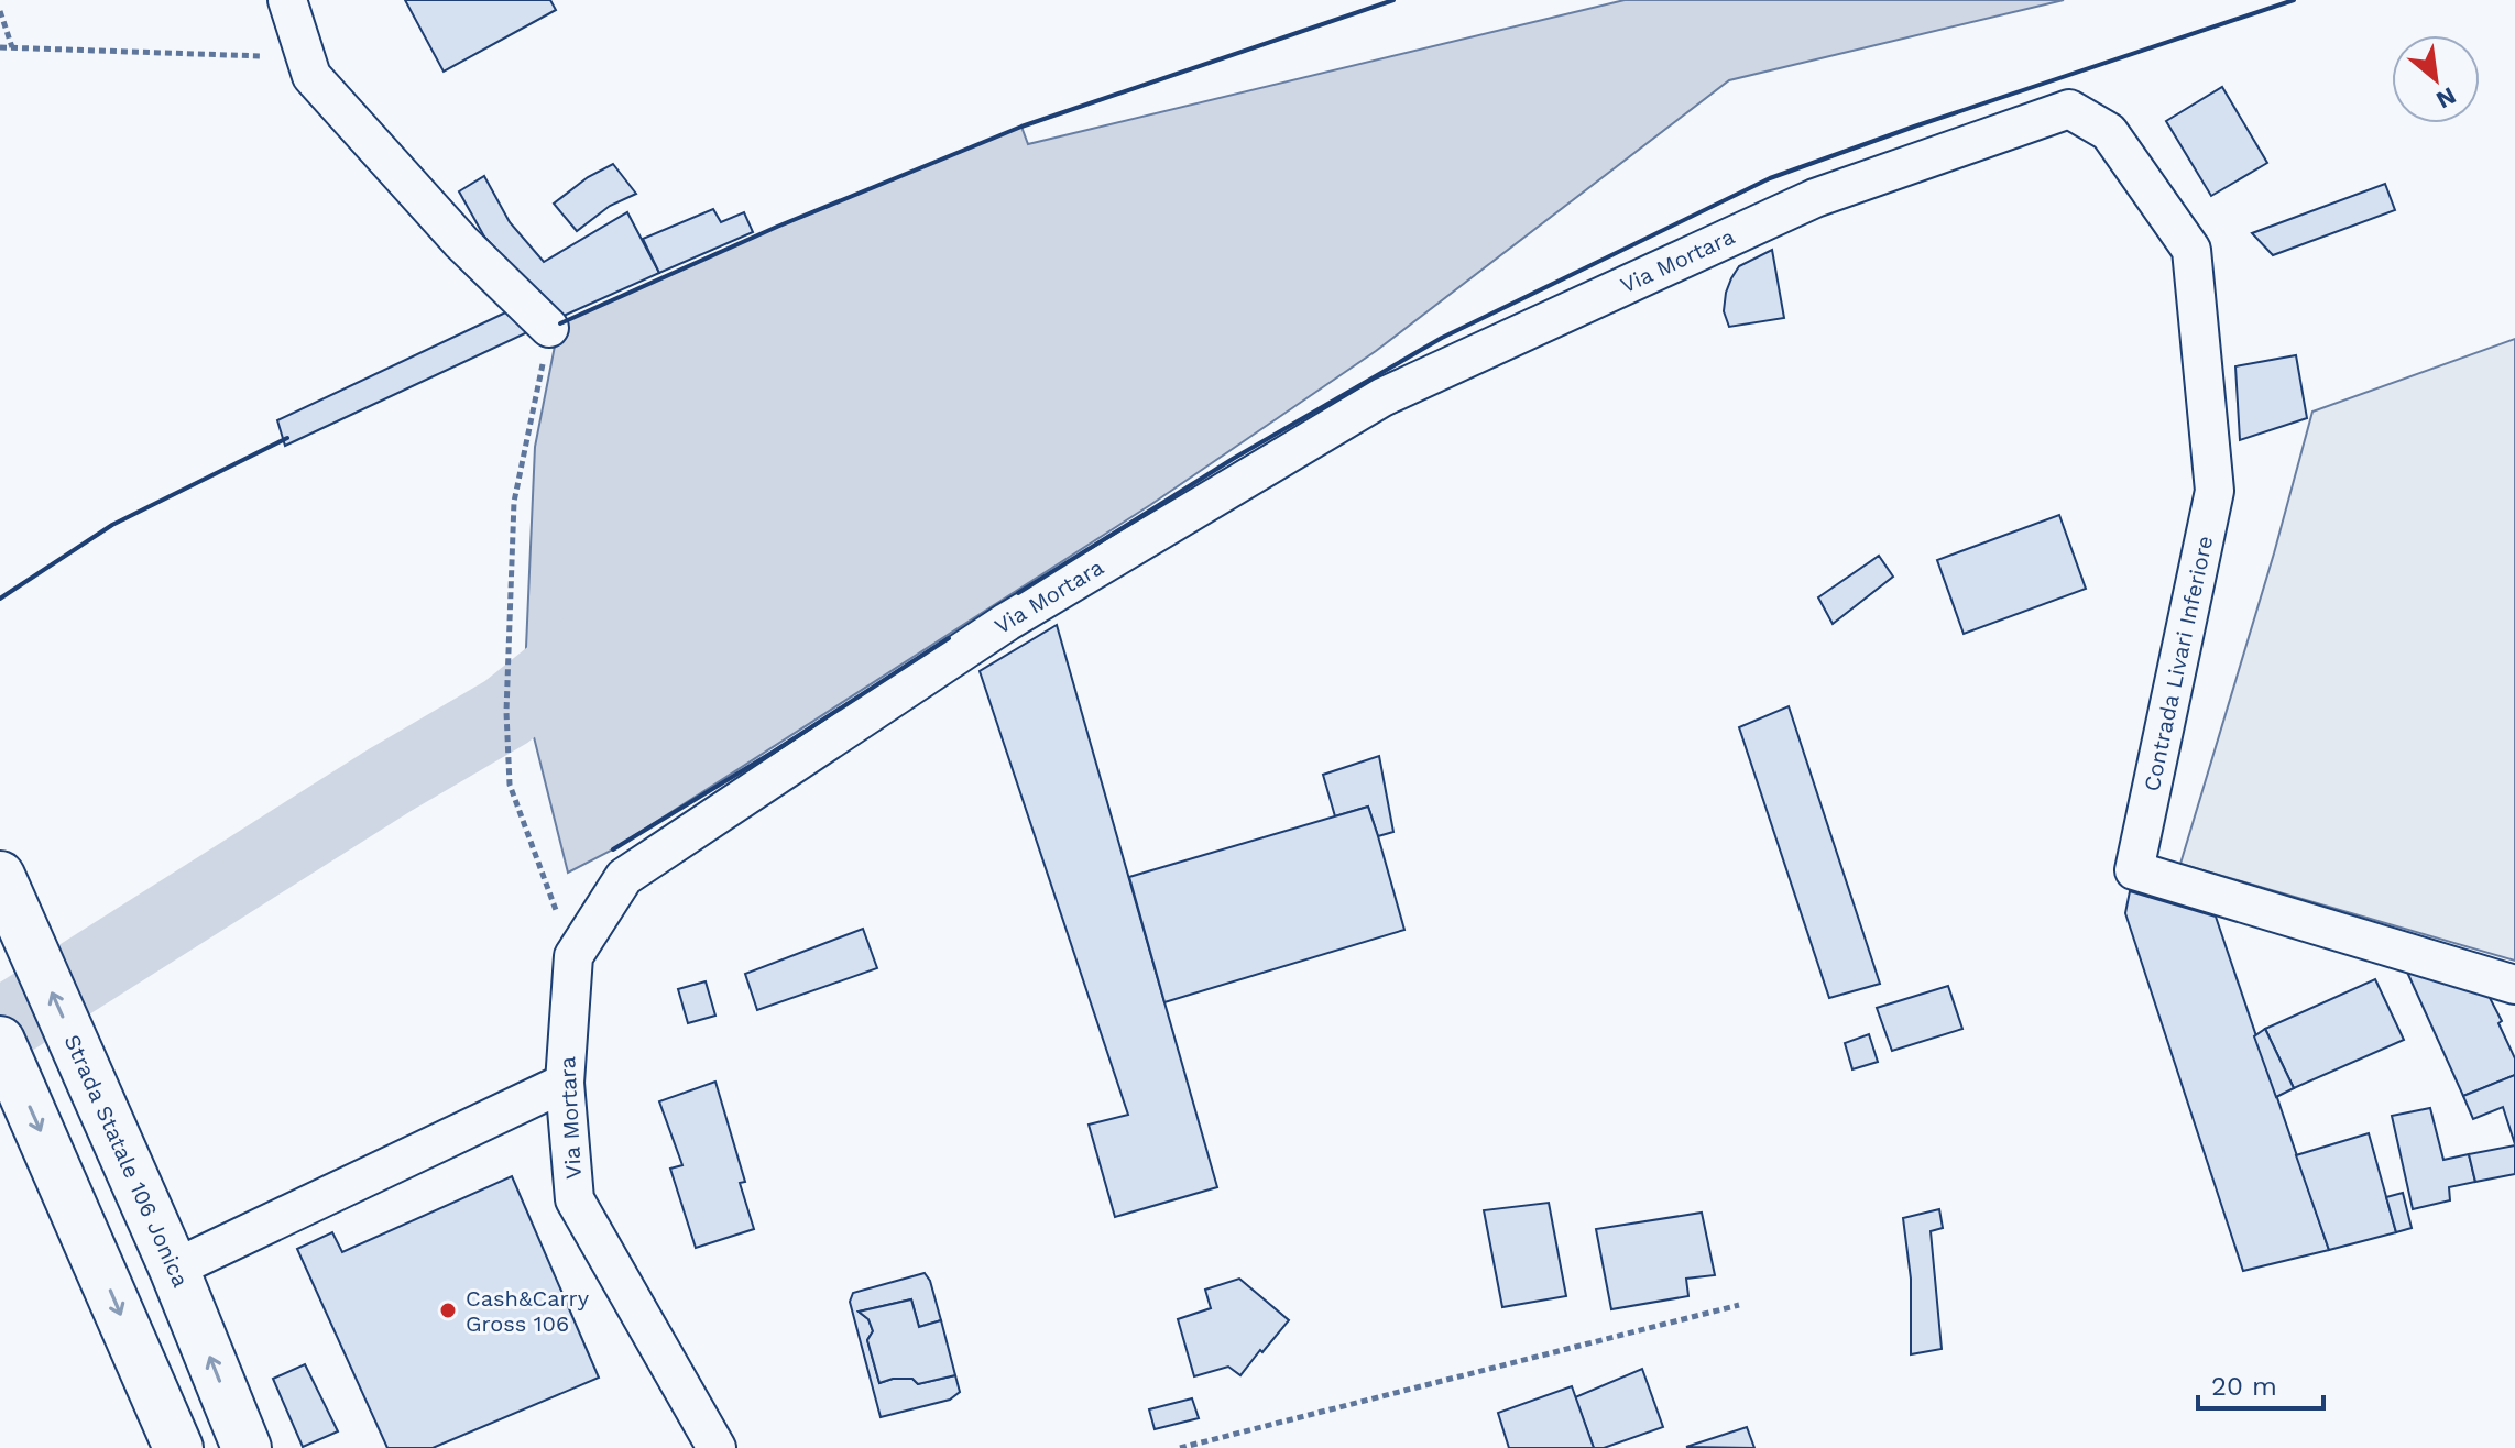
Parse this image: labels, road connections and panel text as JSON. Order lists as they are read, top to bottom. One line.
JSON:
{"streets":{"highway":["Strada Statale 106 Jonica"],"street":["Via Mortara","Contrada Livari Inferiore"]},"crossings":[["Via Mortara","Contrada Livari Inferiore"]],"places":["Cash&Carry Gross 106"],"scale_bar":"20 m","north":"bottom right"}
